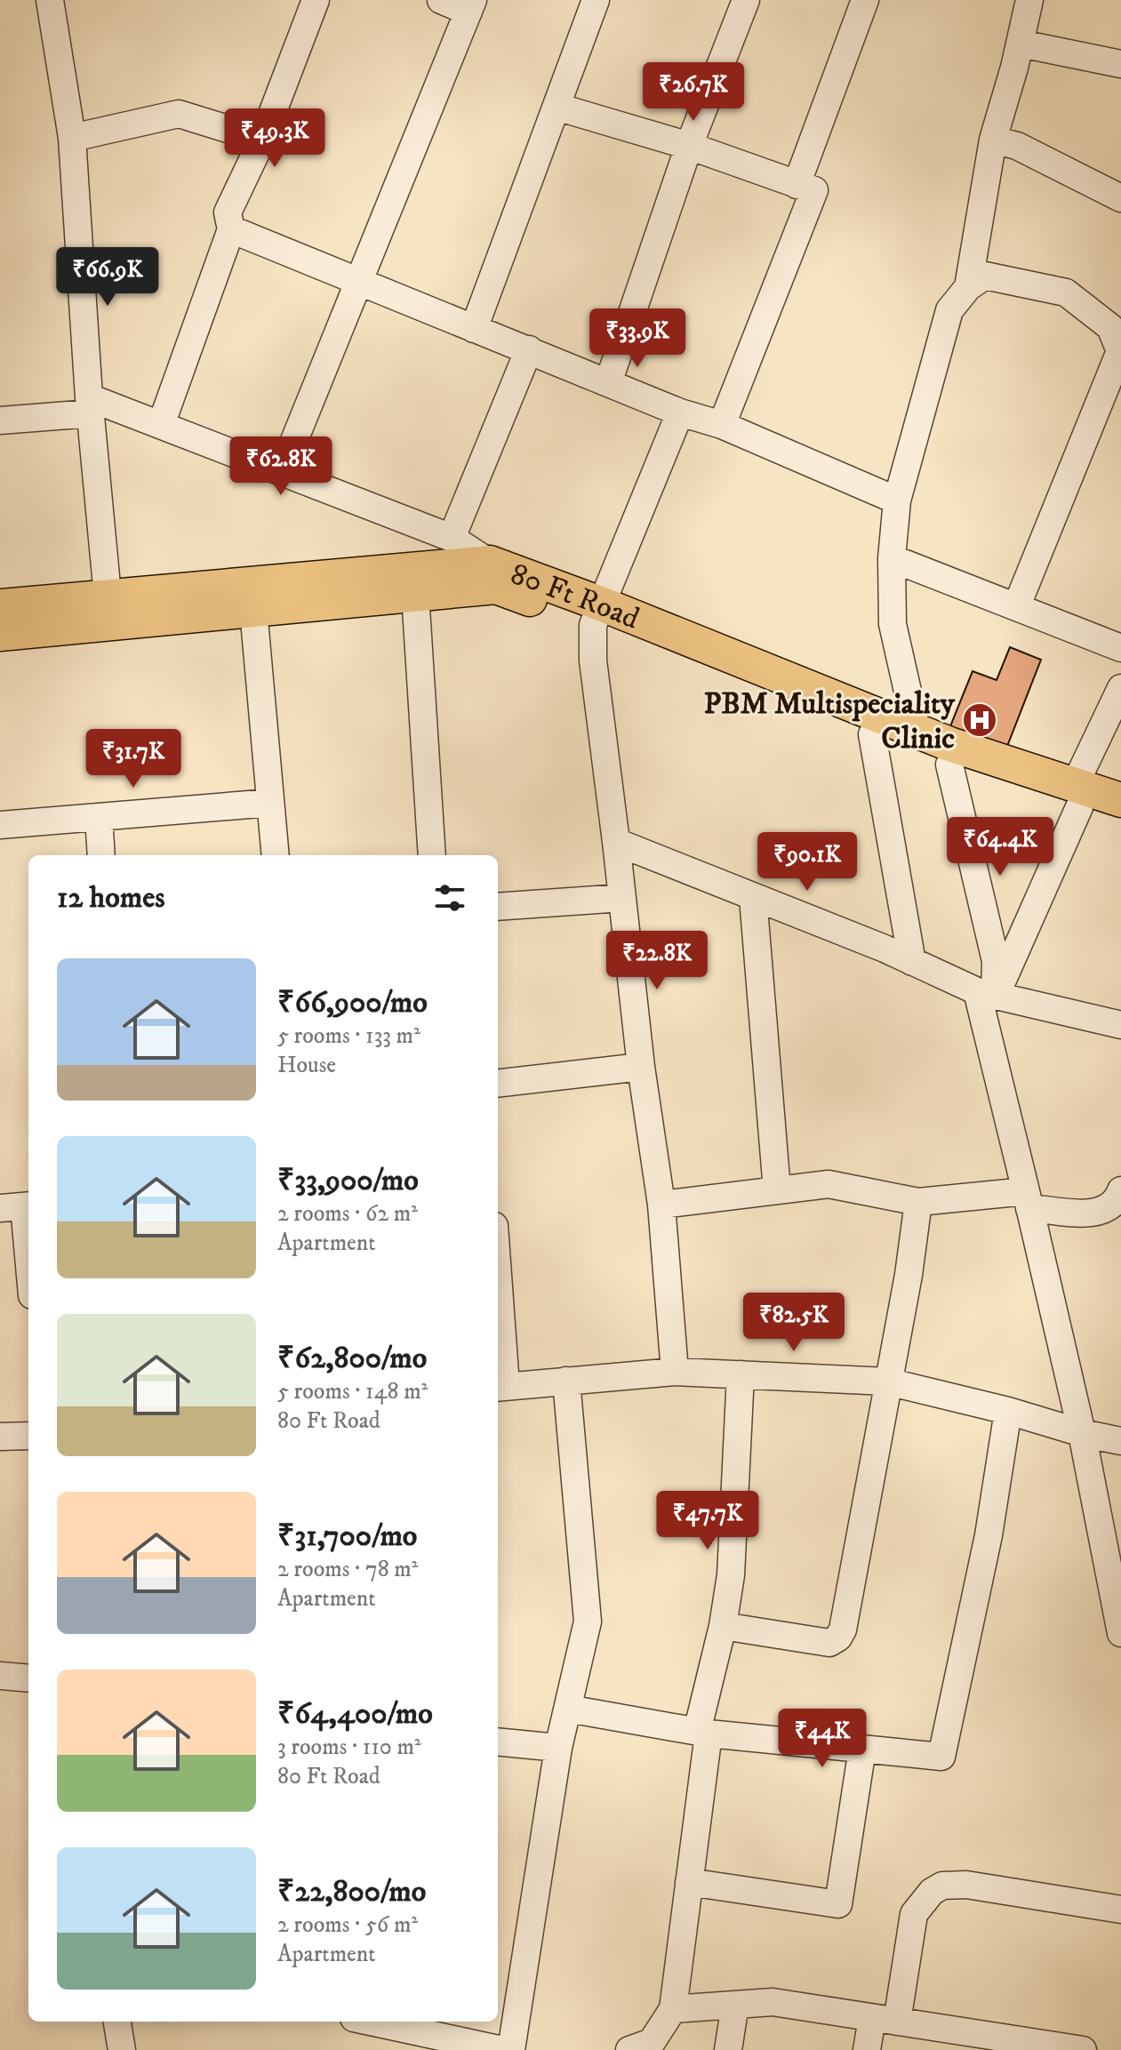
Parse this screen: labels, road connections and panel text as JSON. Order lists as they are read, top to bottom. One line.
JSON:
{"streets":{"main road":["80 Ft Road"]},"places":{"hospital":["PBM Multispeciality Clinic"]},"page":{"price":["₹26.7K","₹49.3K","₹66.9K","₹33.9K","₹62.8K","₹31.7K","₹64.4K","₹90.1K","₹22.8K","₹82.5K","₹47.7K","₹44K"],"heading":"12 homes","list":[{"name":"₹66,900/mo","note":"5 rooms · 133 m² · House"},{"name":"₹33,900/mo","note":"2 rooms · 62 m² · Apartment"},{"name":"₹62,800/mo","note":"5 rooms · 148 m² · 80 Ft Road"},{"name":"₹31,700/mo","note":"2 rooms · 78 m² · Apartment"},{"name":"₹64,400/mo","note":"3 rooms · 110 m² · 80 Ft Road"},{"name":"₹22,800/mo","note":"2 rooms · 56 m² · Apartment"}]}}
